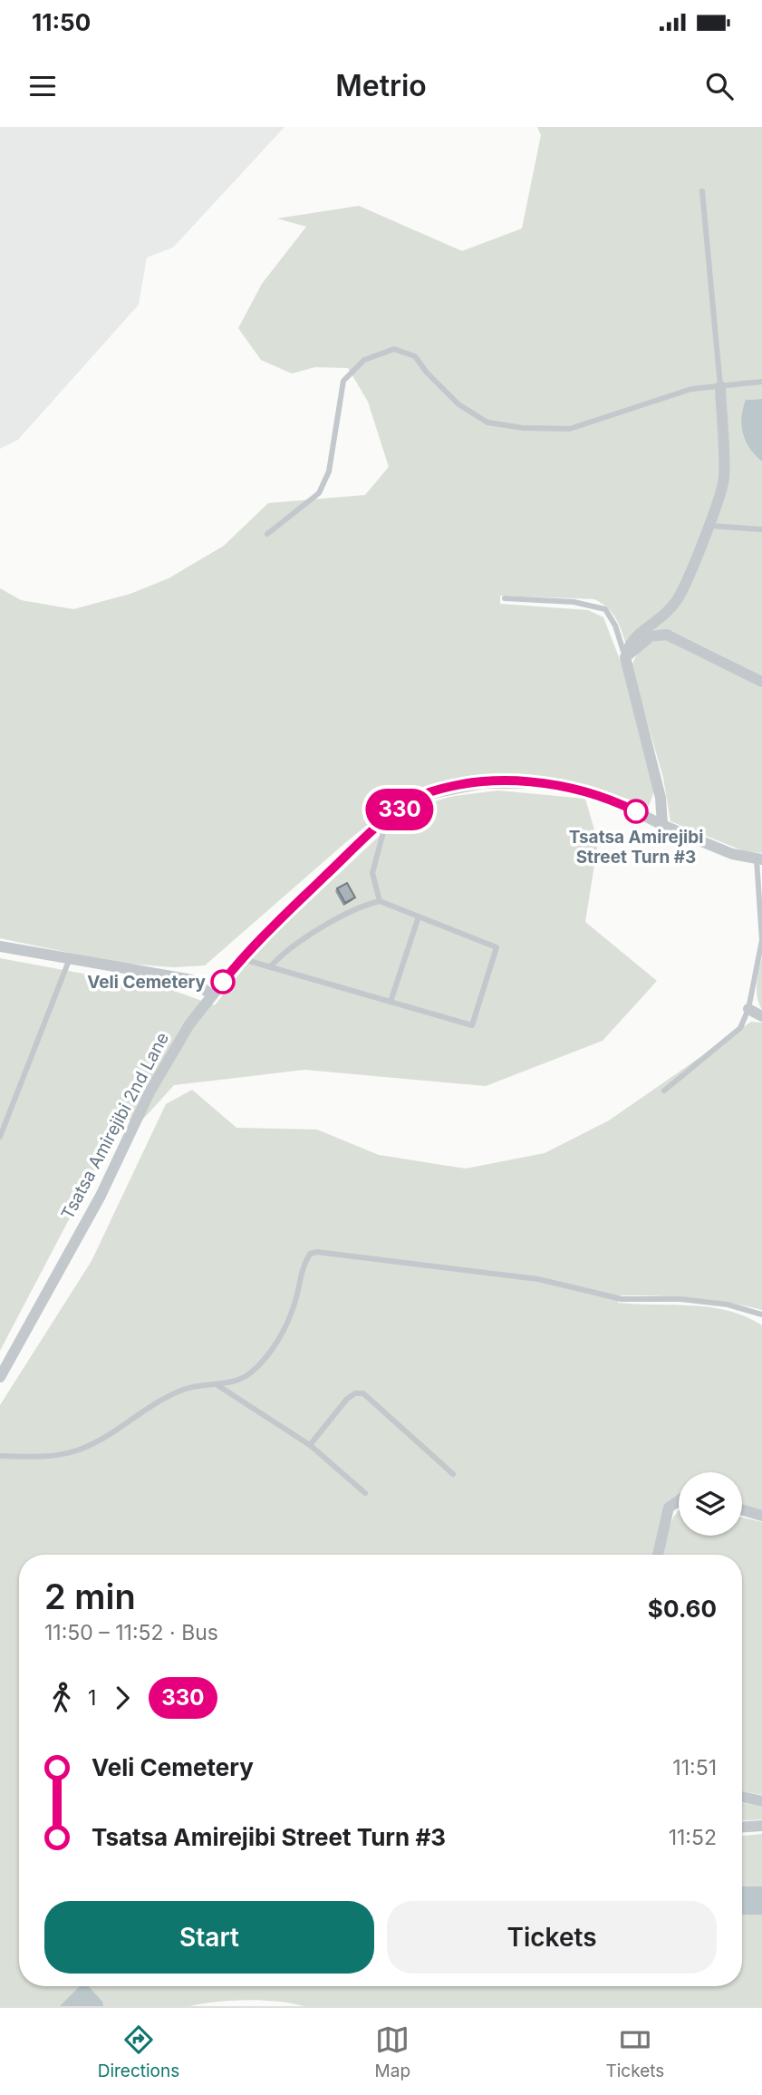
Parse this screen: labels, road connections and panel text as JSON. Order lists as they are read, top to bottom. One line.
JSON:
{"streets":{"street":["Tsatsa Amirejibi 2nd Lane"]},"places":["Tsatsa Amirejibi Street Turn #3","Veli Cemetery"],"lines":["bus line 330"],"page":{"status":"11:50","header":"Metrio","on_map":"330","heading":["2 min","11:50 – 11:52 · Bus","$0.60"],"legs":["1","330"],"list":[{"name":"Veli Cemetery","value":"11:51"},{"name":"Tsatsa Amirejibi Street Turn #3","value":"11:52"}],"buttons":["Start","Tickets"],"tabs":["Directions","Map","Tickets"]}}
